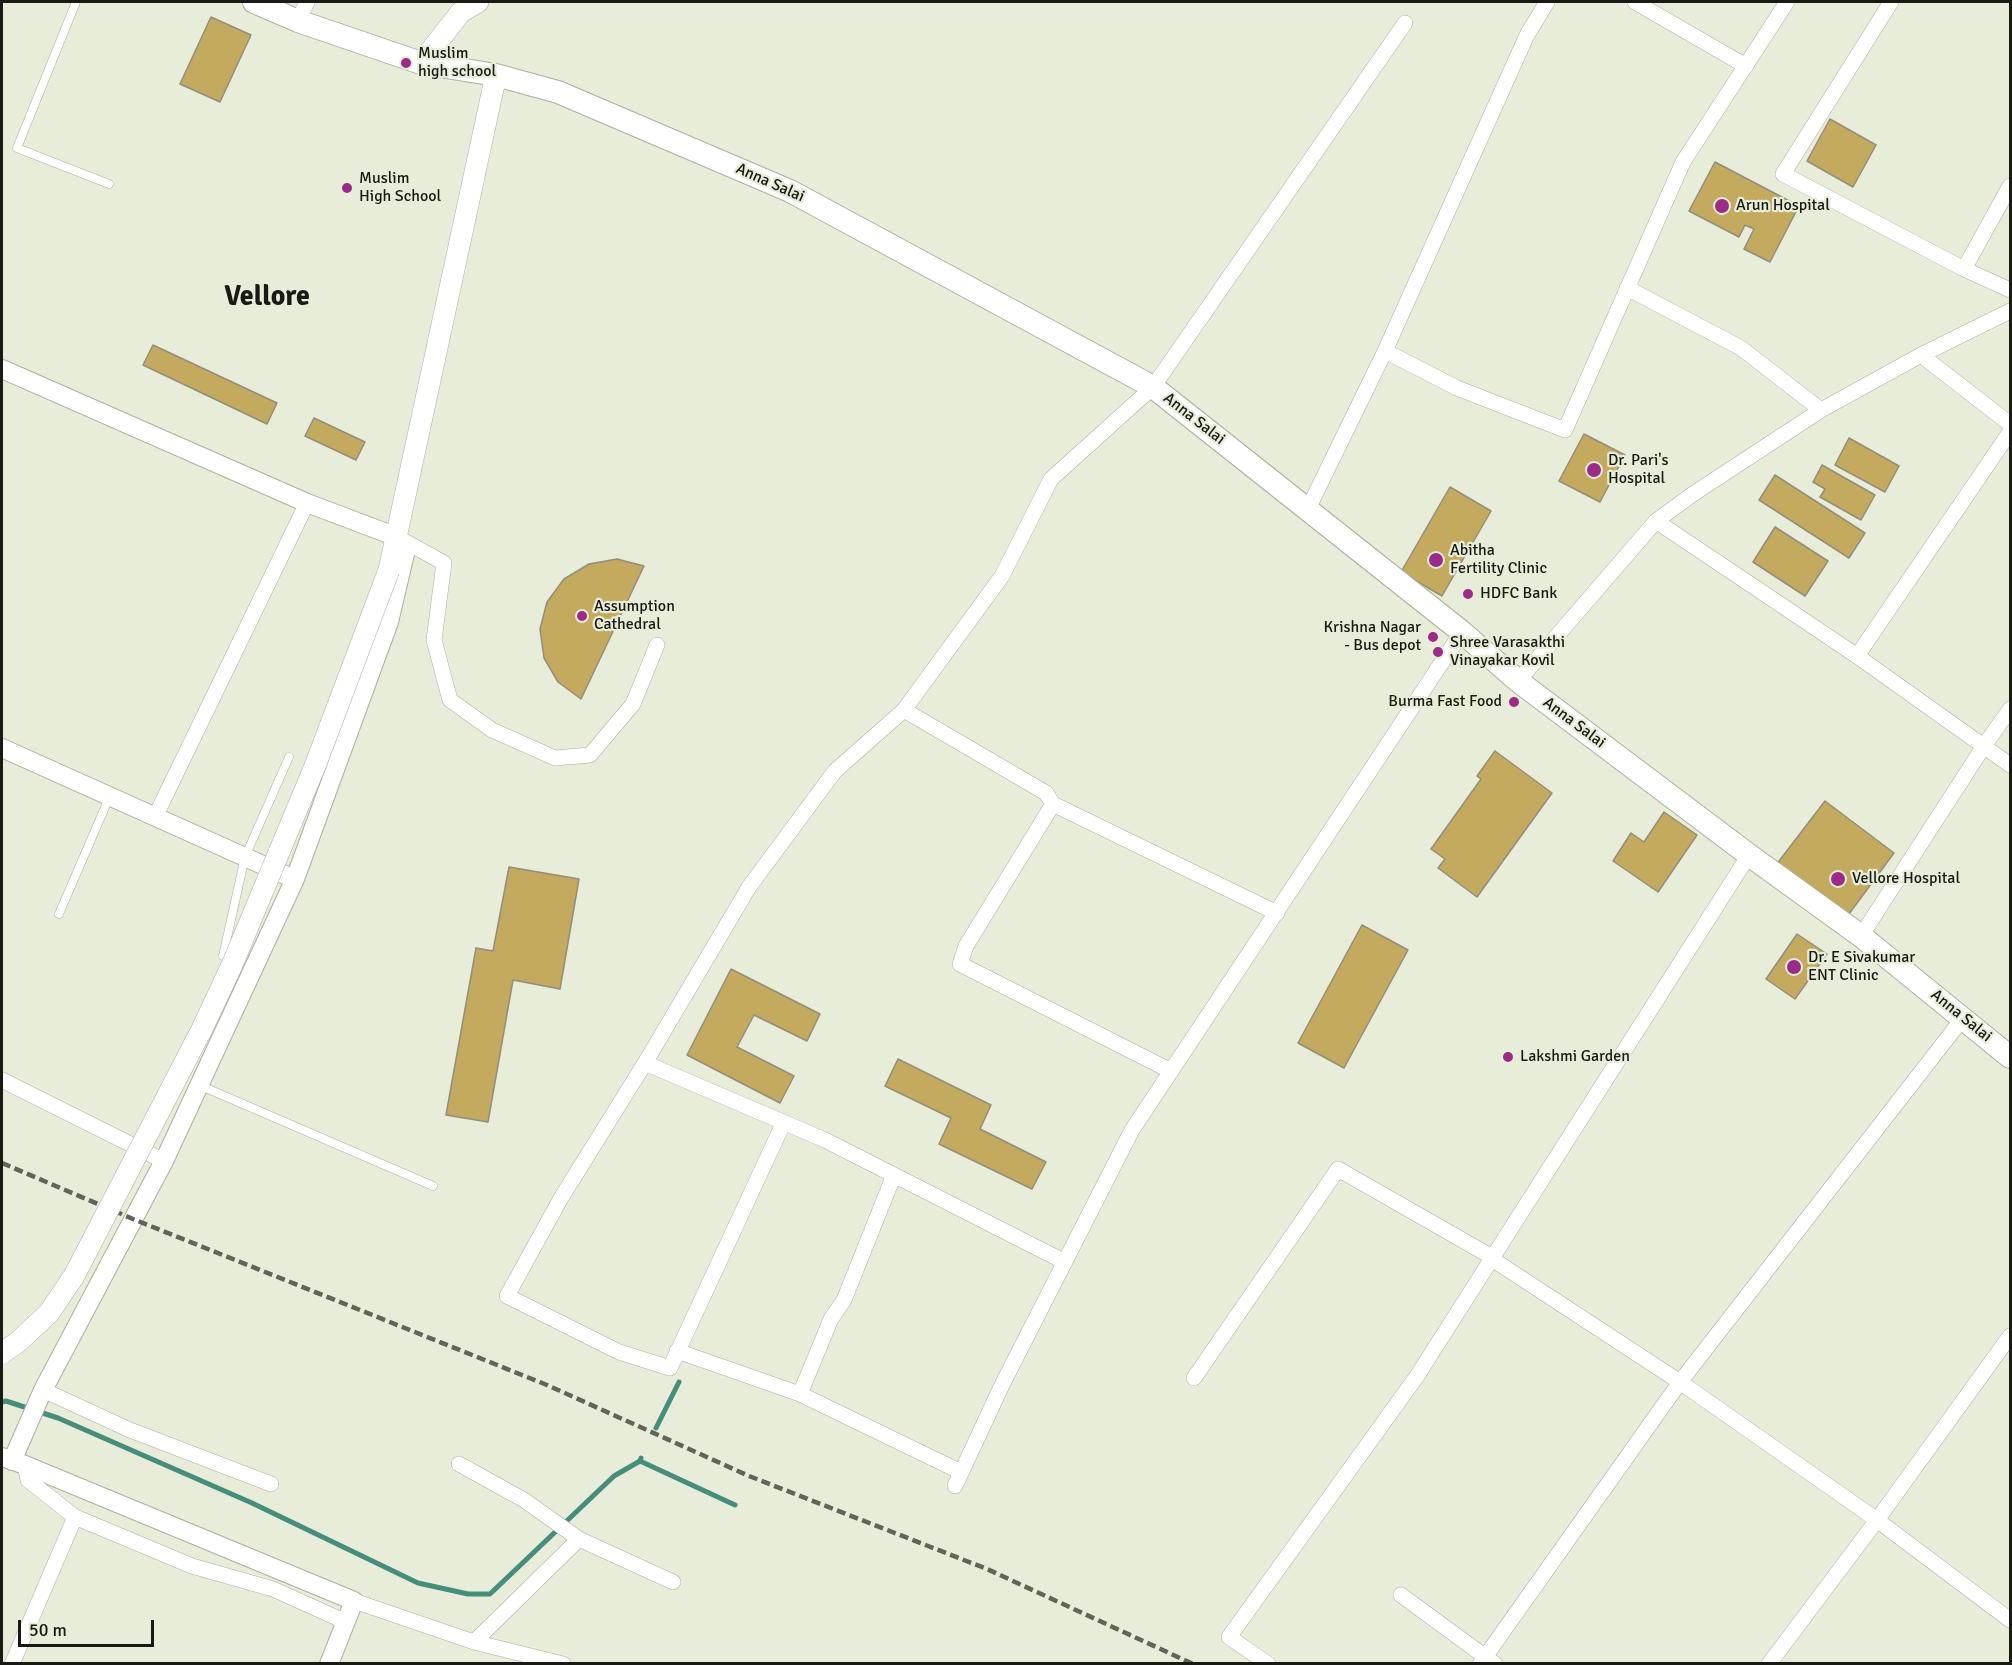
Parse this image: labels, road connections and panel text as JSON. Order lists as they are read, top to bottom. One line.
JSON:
{"streets":{"main road":["Anna Salai"]},"districts":["Vellore"],"places":["Muslim high school","Muslim High School","Arun Hospital","Dr. Pari's Hospital","Abitha Fertility Clinic","HDFC Bank","Assumption Cathedral","Krishna Nagar - Bus depot","Shree Varasakthi Vinayakar Kovil","Burma Fast Food","Vellore Hospital","Dr. E Sivakumar ENT Clinic","Lakshmi Garden"],"scale_bar":"50 m"}
